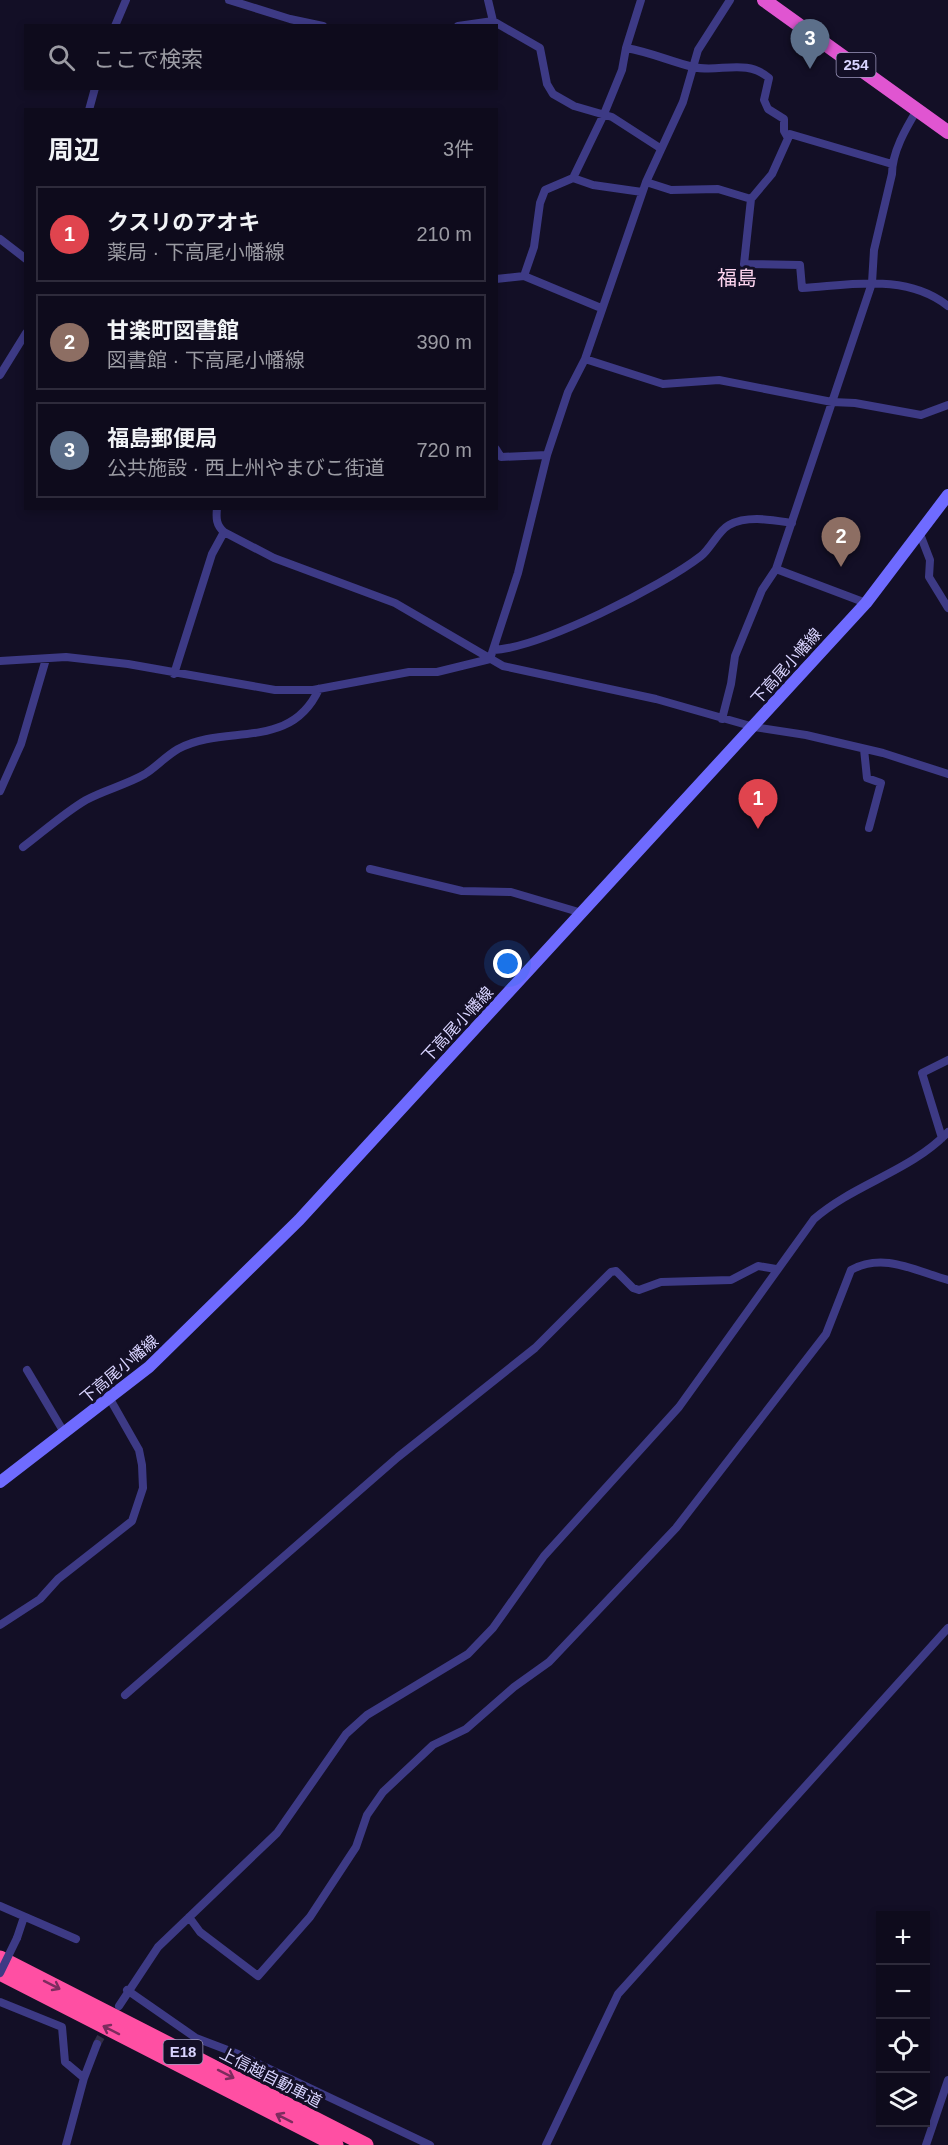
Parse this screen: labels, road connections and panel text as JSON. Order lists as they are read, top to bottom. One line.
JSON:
{"streets":{"highway":["254","E18","上信越自動車道"],"main road":["下高尾小幡線"]},"districts":["福島"],"page":{"pins":["3","2","1"],"search":"ここで検索","heading":["周辺","3件"],"list":[{"mark":"1","name":"クスリのアオキ","note":"薬局 · 下高尾小幡線","value":"210 m"},{"mark":"2","name":"甘楽町図書館","note":"図書館 · 下高尾小幡線","value":"390 m"},{"mark":"3","name":"福島郵便局","note":"公共施設 · 西上州やまびこ街道","value":"720 m"}],"map_buttons":["+","−"]}}
